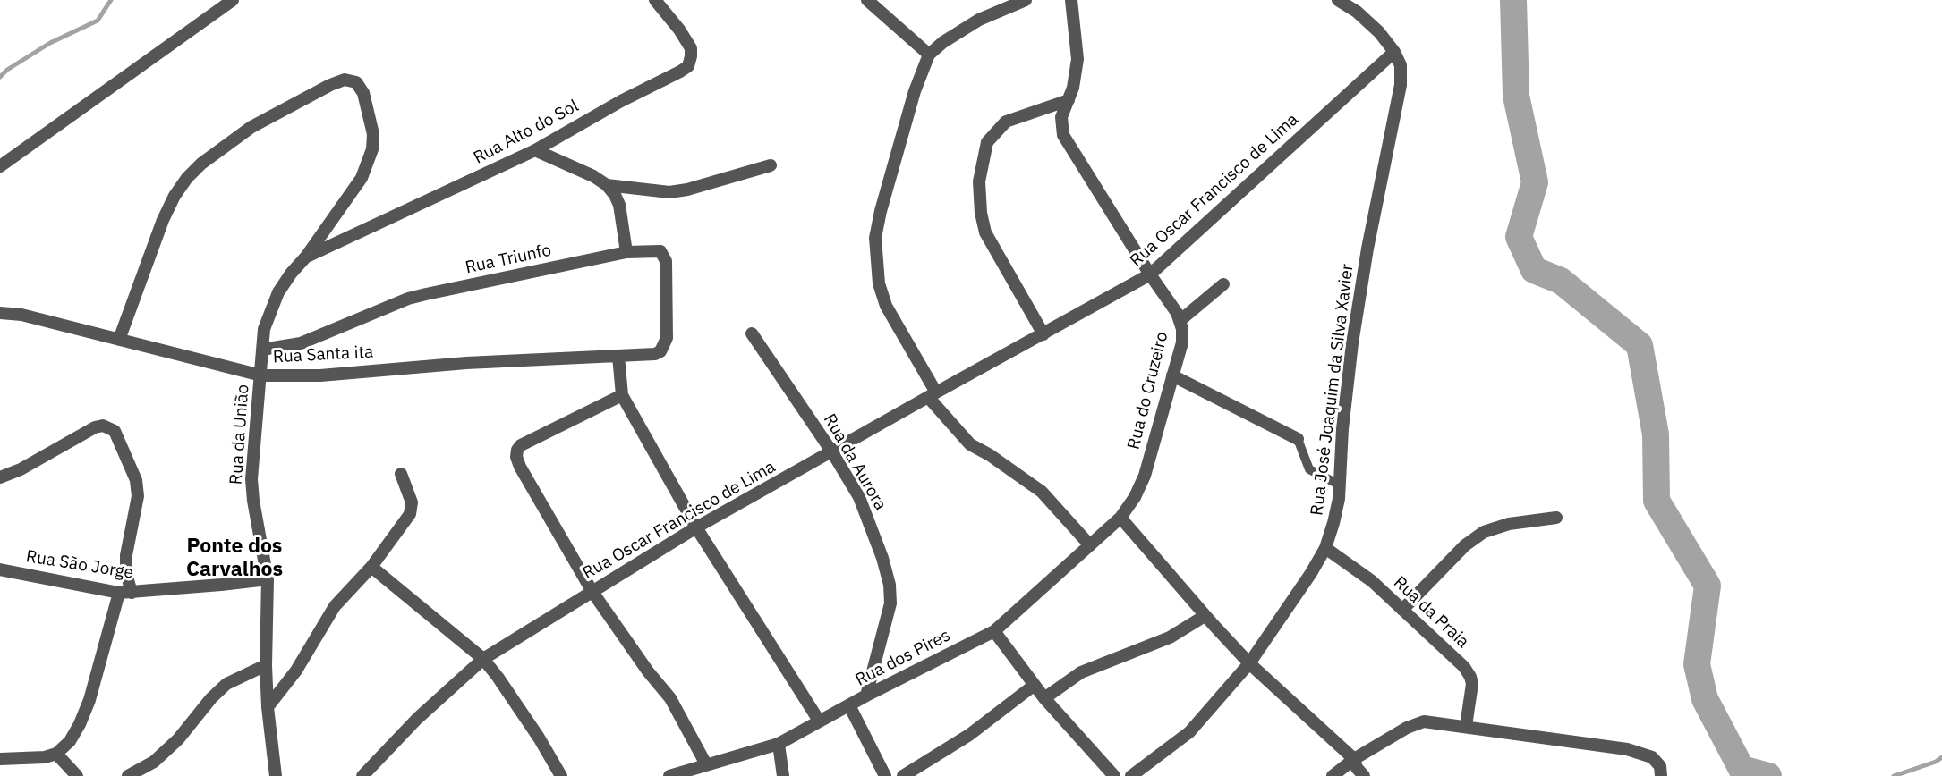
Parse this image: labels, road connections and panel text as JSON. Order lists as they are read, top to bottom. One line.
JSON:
{"streets":{"street":["Rua Alto do Sol","Rua Oscar Francisco de Lima","Rua Triunfo","Rua Santa ita","Rua José Joaquim da Silva Xavier","Rua do Cruzeiro","Rua da União","Rua da Aurora","Rua São Jorge","Rua da Praia","Rua dos Pires"]},"crossings":[["Rua Alto do Sol","Rua da União"],["Rua Oscar Francisco de Lima","Rua José Joaquim da Silva Xavier"],["Rua Oscar Francisco de Lima","Rua do Cruzeiro"],["Rua Oscar Francisco de Lima","Rua da Aurora"],["Rua Triunfo","Rua Santa ita"],["Rua Triunfo","Rua da União"],["Rua Santa ita","Rua da União"],["Rua José Joaquim da Silva Xavier","Rua da Praia"],["Rua do Cruzeiro","Rua dos Pires"],["Rua da União","Rua São Jorge"],["Rua da Aurora","Rua dos Pires"]],"districts":["Ponte dos Carvalhos"]}
